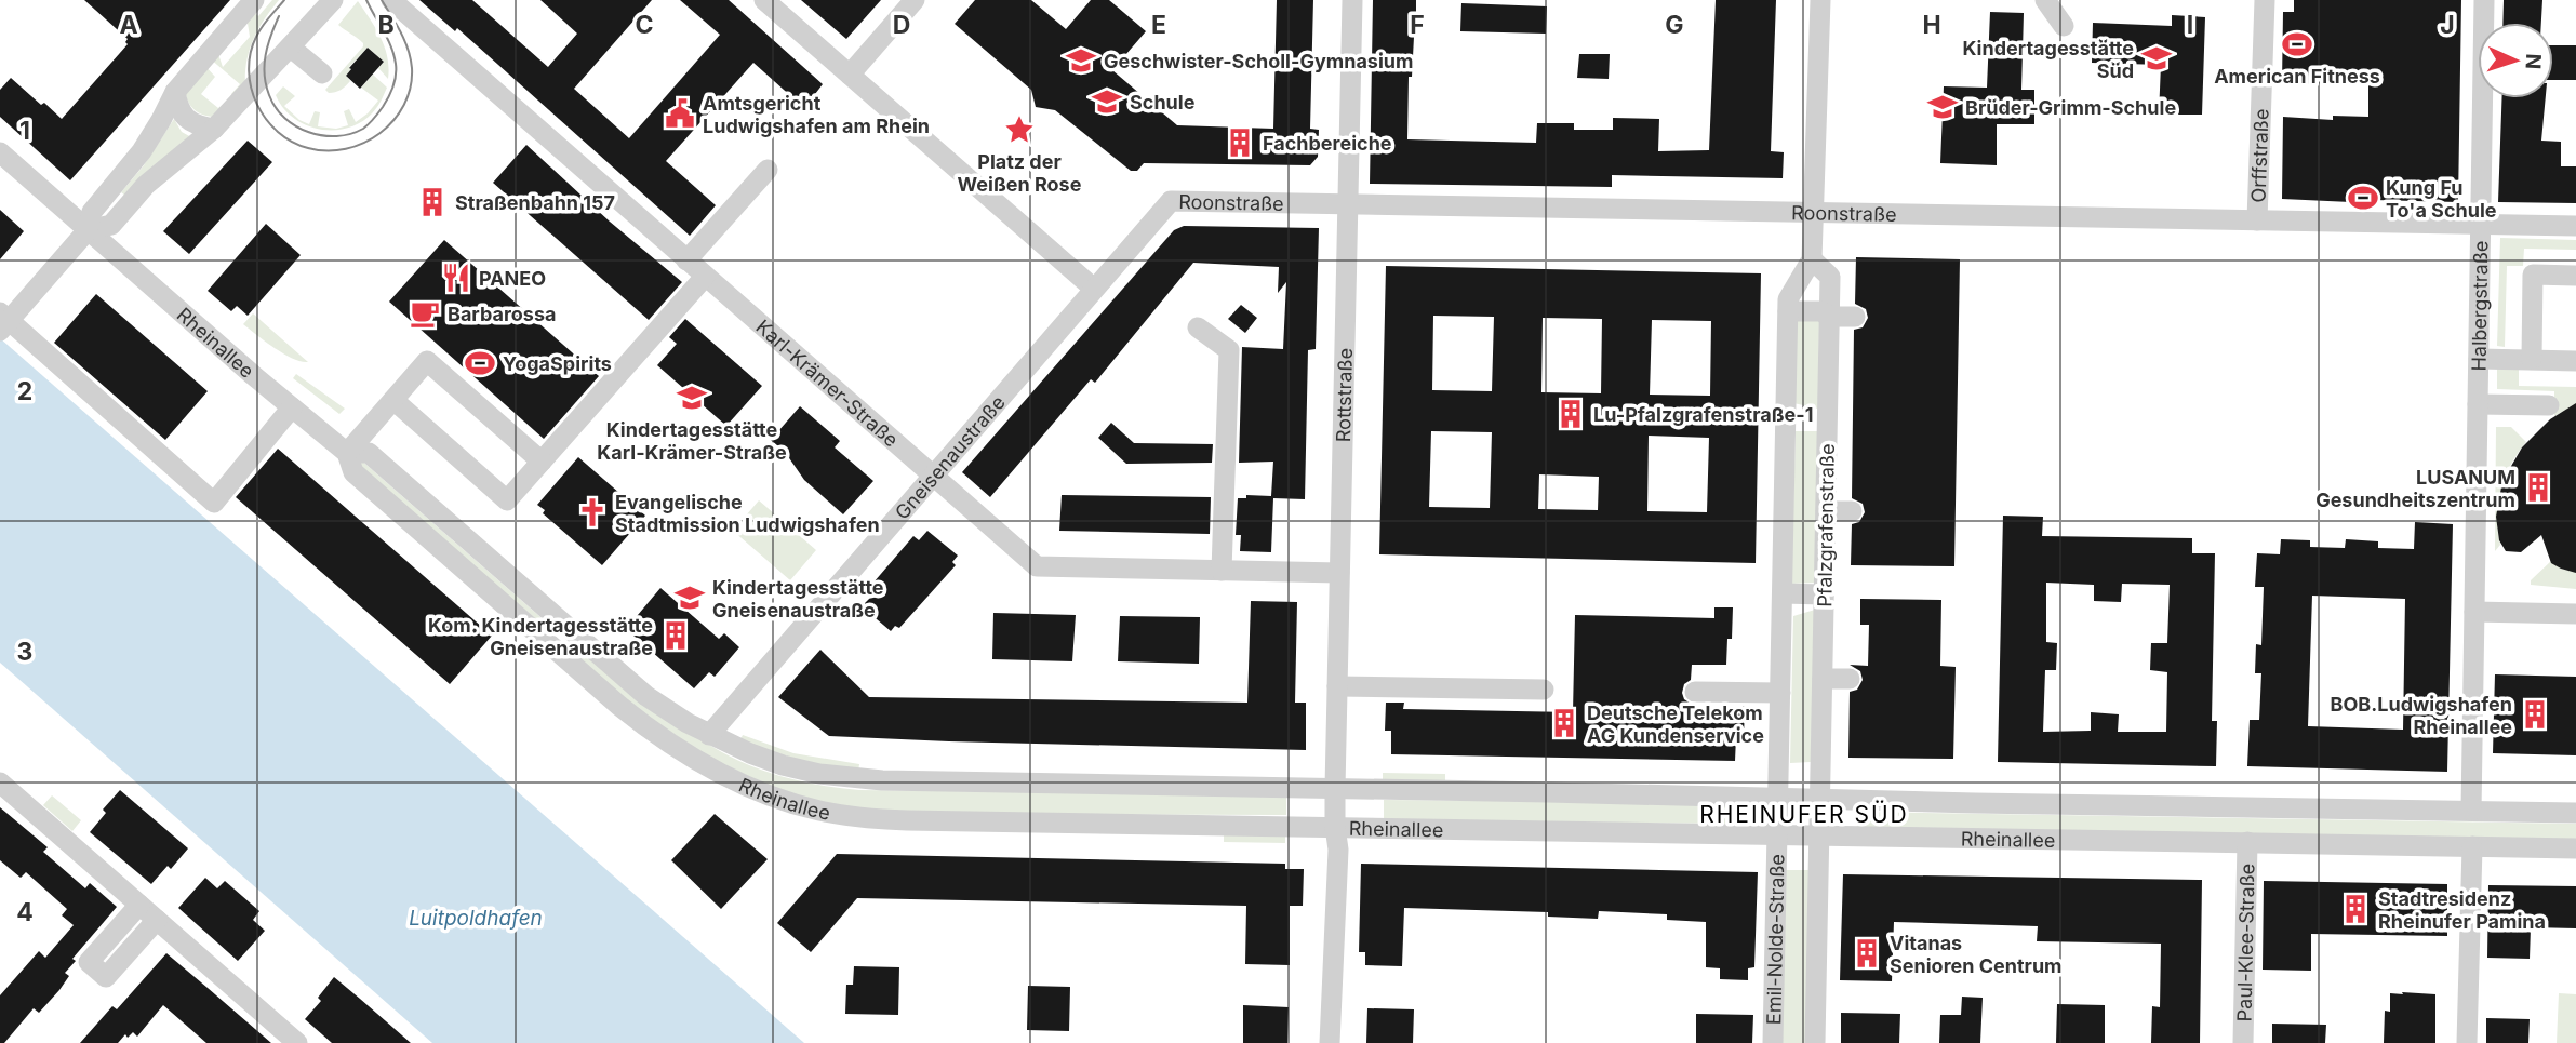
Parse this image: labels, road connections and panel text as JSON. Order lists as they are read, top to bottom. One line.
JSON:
{"streets":{"street":["Orffstraße","Roonstraße","Halbergstraße","Rheinallee","Karl-Krämer-Straße","Rottstraße","Gneisenaustraße","Pfalzgrafenstraße","Emil-Nolde-Straße","Paul-Klee-Straße"]},"crossings":[["Orffstraße","Roonstraße"],["Roonstraße","Halbergstraße"],["Roonstraße","Rottstraße"],["Roonstraße","Gneisenaustraße"],["Halbergstraße","Rheinallee"],["Rheinallee","Rottstraße"],["Rheinallee","Gneisenaustraße"],["Rheinallee","Pfalzgrafenstraße"],["Rheinallee","Emil-Nolde-Straße"],["Rheinallee","Paul-Klee-Straße"],["Karl-Krämer-Straße","Rottstraße"],["Karl-Krämer-Straße","Gneisenaustraße"]],"districts":["RHEINUFER SÜD"],"water":["Luitpoldhafen"],"places":{"sports":["American Fitness","Kung Fu To'a Schule","YogaSpirits"],"school or university":["Kindertagesstätte Süd","Geschwister-Scholl-Gymnasium","Schule","Brüder-Grimm-Schule","Kindertagesstätte Karl-Krämer-Straße","Kindertagesstätte Gneisenaustraße"],"public building":["Amtsgericht Ludwigshafen am Rhein"],"place":["Platz der Weißen Rose"],"building":["Fachbereiche","Straßenbahn 157","Lu-Pfalzgrafenstraße-1","LUSANUM Gesundheitszentrum","Kom. Kindertagesstätte Gneisenaustraße","BOB.Ludwigshafen Rheinallee","Deutsche Telekom AG Kundenservice","Stadtresidenz Rheinufer Pamina","Vitanas Senioren Centrum"],"restaurant":["PANEO"],"cafe":["Barbarossa"],"church":["Evangelische Stadtmission Ludwigshafen"]},"north":"right","grid":{"columns":["A","B","C","D","E","F","G","H","I","J"],"rows":["1","2","3","4"]}}
